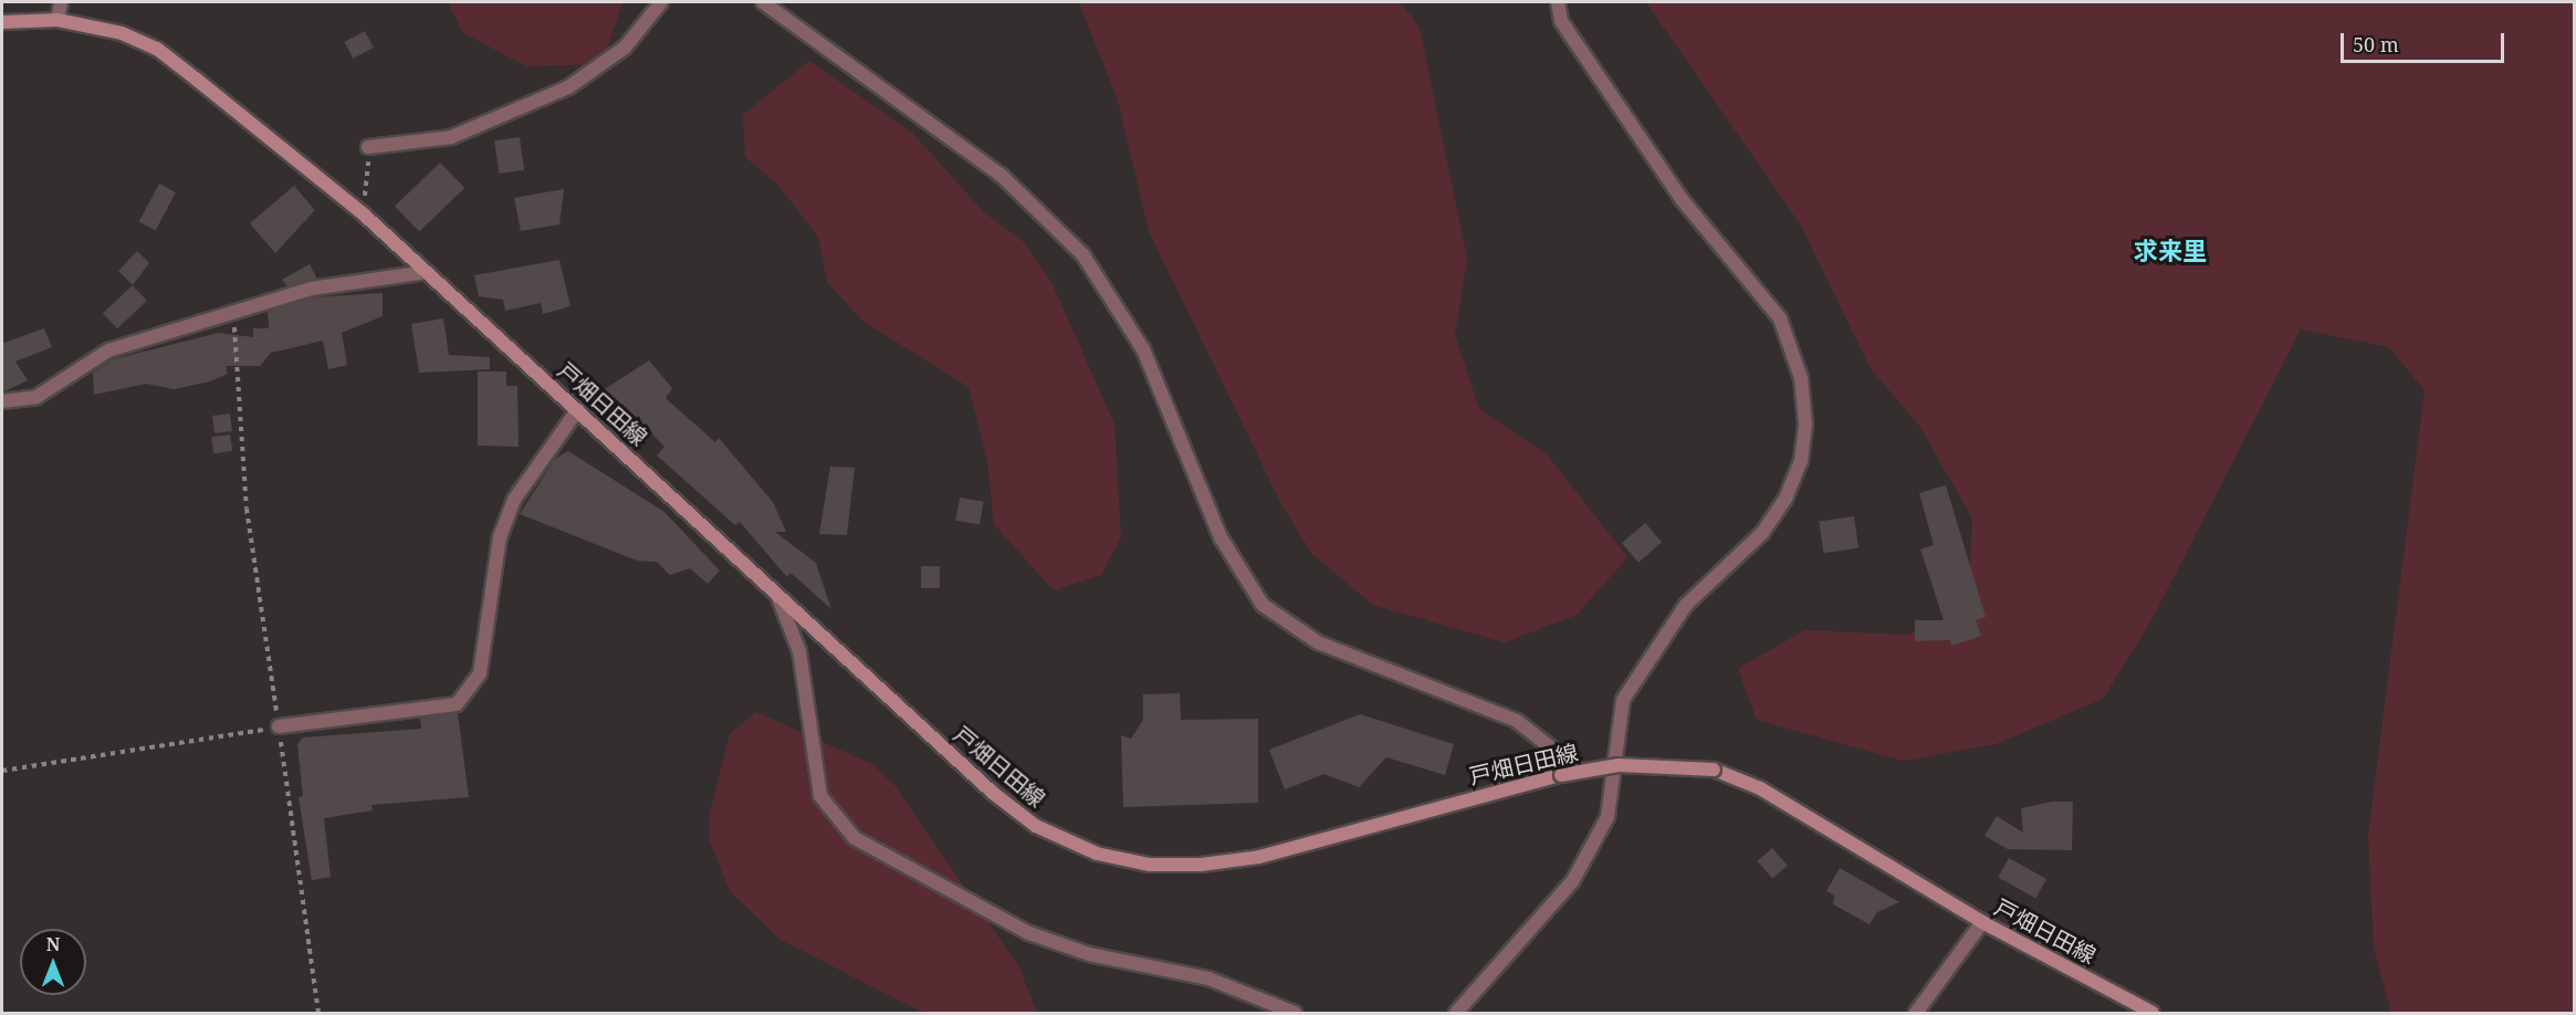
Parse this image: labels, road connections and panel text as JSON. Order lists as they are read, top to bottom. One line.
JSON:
{"streets":{"main road":["戸畑日田線"]},"districts":["求来里"],"scale_bar":"50 m","north":"top"}
